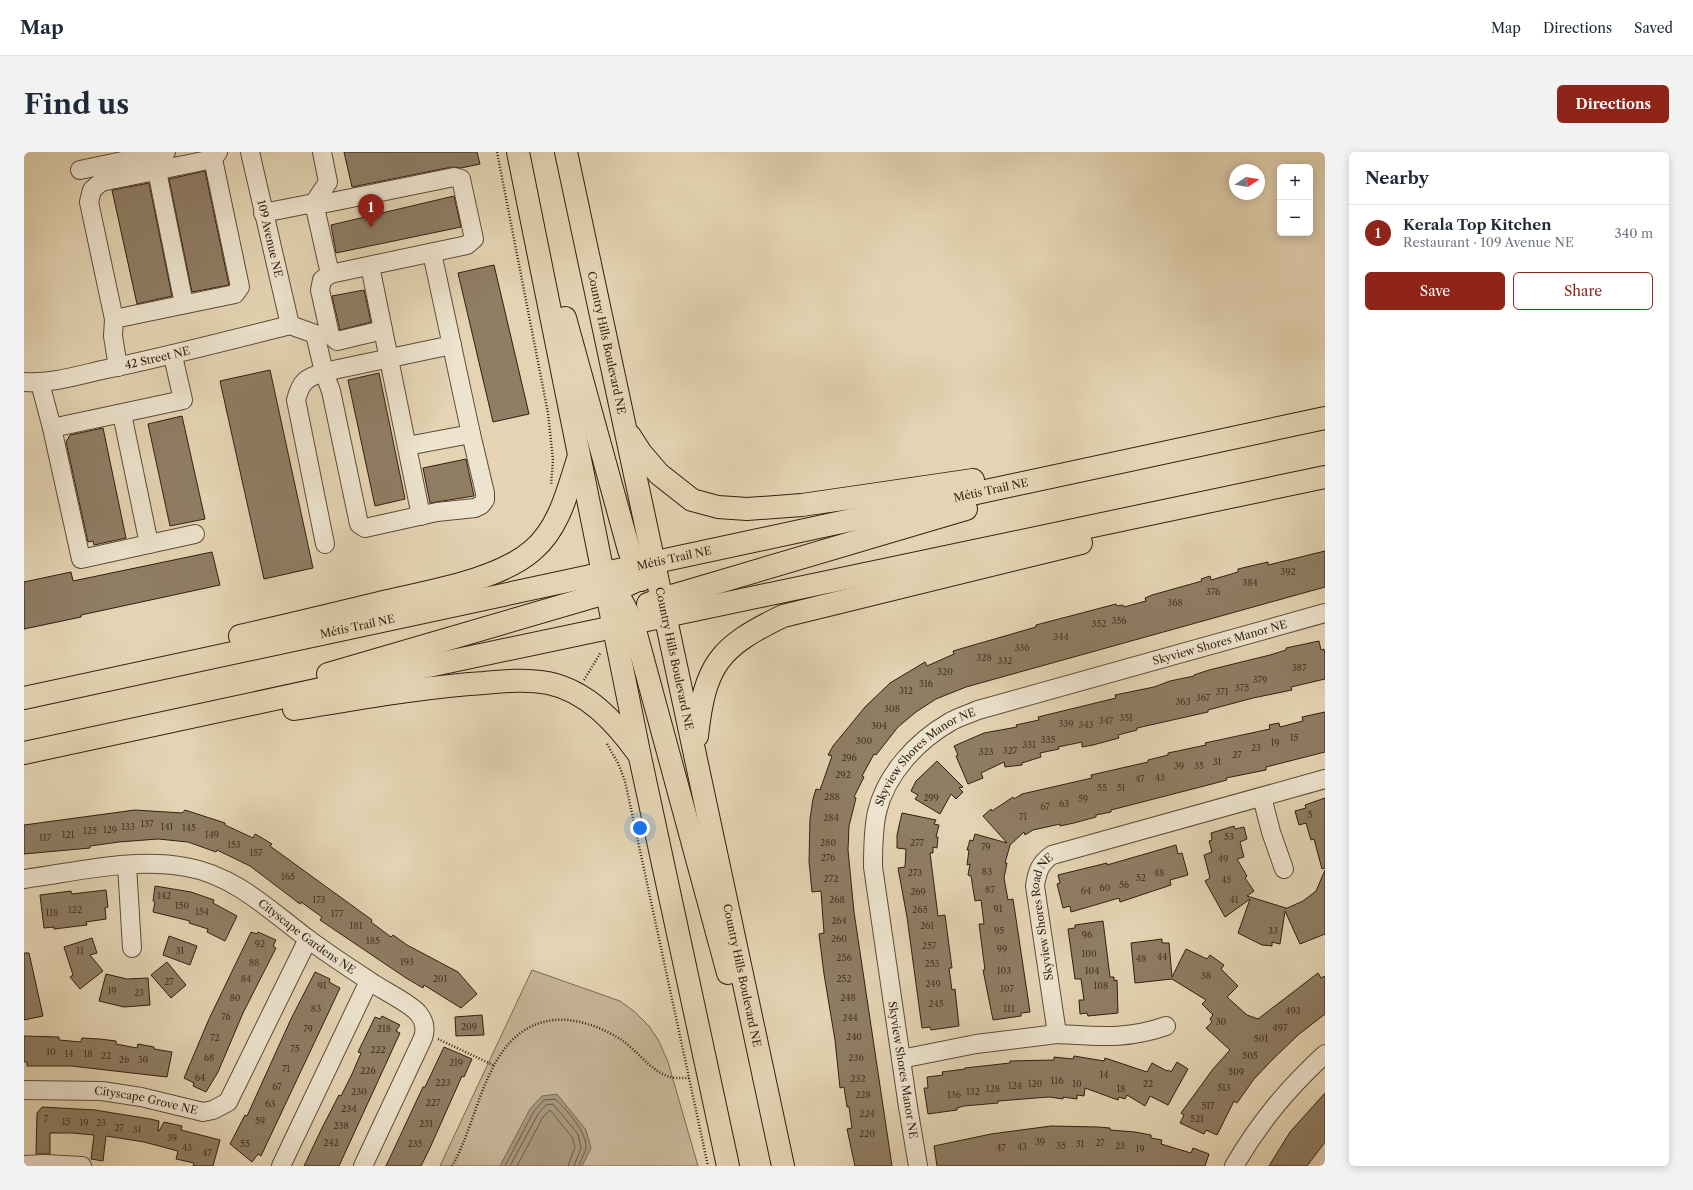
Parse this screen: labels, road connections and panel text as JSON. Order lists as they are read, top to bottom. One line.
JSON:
{"streets":{"main road":["Country Hills Boulevard NE","Métis Trail NE"],"street":["109 Avenue NE","42 Street NE","Skyview Shores Manor NE","Skyview Shores Road NE","Cityscape Gardens NE","Cityscape Grove NE"]},"crossings":[["109 Avenue NE","42 Street NE"],["Country Hills Boulevard NE","Métis Trail NE"],["Cityscape Gardens NE","Cityscape Grove NE"]],"house_numbers":["392","384","376","368","356","352","344","336","328","332","387","320","379","316","375","312","371","367","363","308","351","347","339","343","304","15","335","300","19","331","23","327","323","27","296","31","39","35","292","43","47","55","51","288","299","59","63","67","5","71","284","137","133","141","145","129","125","121","149","53","117","280","277","153","79","157","276","49","83","273","48","165","52","272","45","56","60","87","64","269","142","173","268","41","150","91","122","265","154","118","177","264","181","261","95","33","96","260","185","92","257","99","11","31","100","44","256","48","193","88","253","103","104","38","84","201","252","27","249","91","108","107","19","23","80","248","245","83","111","493","76","244","30","209","497","79","218","240","72","501","75","222","10","14","18","22","505","68","236","26","30","219","71","226","509","14","64","232","116","223","120","10","22","124","67","513","128","18","230","132","228","136","227","63","517","234","224","7","521","59","15","19","23","231","238","27","31","220","39","39","242","27","55","235","31","35","23","43","43","47","19","47"],"north":"right","page":{"header":"Map","nav":["Map","Directions","Saved"],"buttons":["Directions",["Save","Share"]],"title":"Find us","heading":"Nearby","map_buttons":["+","−"],"pins":"1","list":[{"mark":"1","name":"Kerala Top Kitchen","note":"Restaurant · 109 Avenue NE","value":"340 m"}]}}
